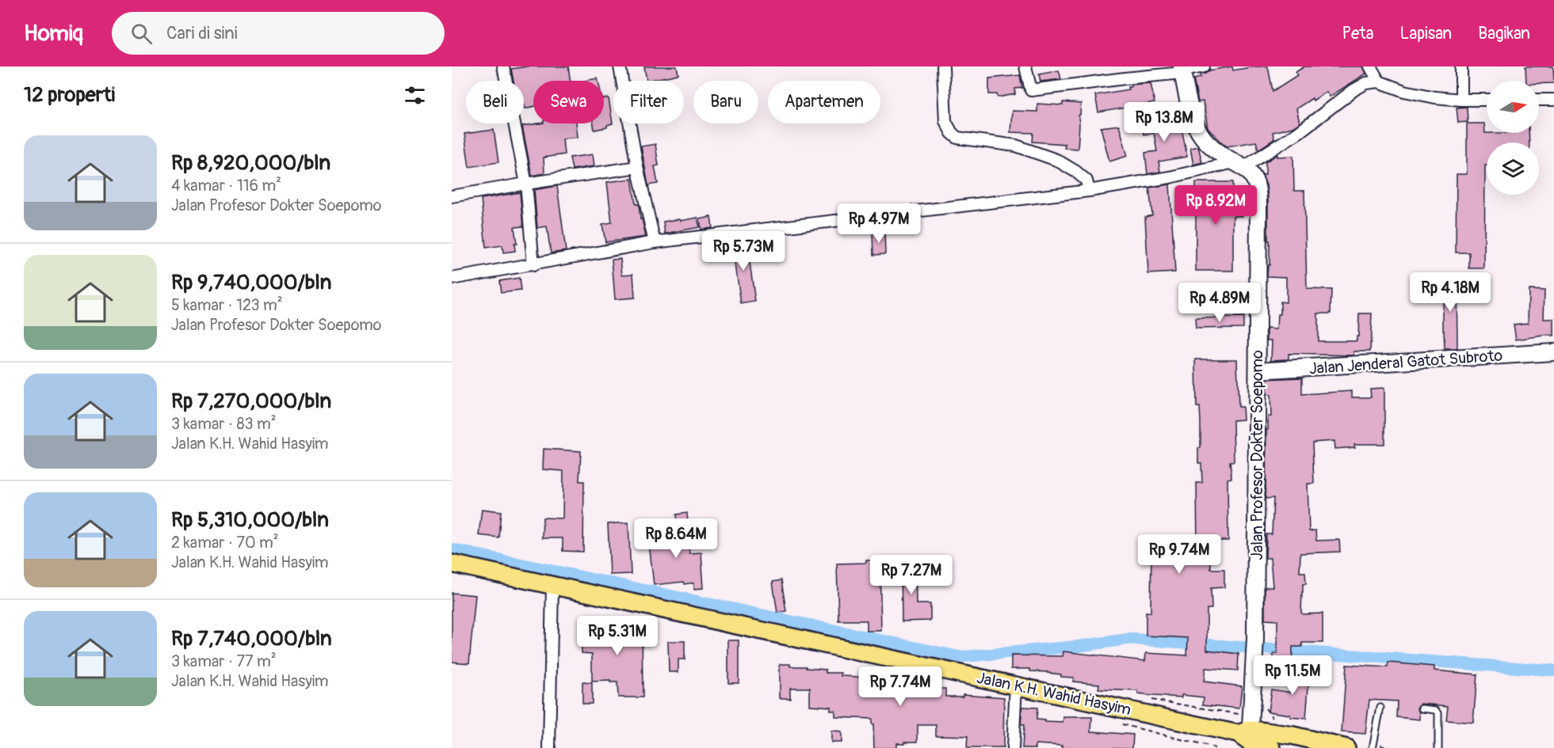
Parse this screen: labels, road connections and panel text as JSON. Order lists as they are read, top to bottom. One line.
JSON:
{"streets":{"main road":["Jalan Jenderal Gatot Subroto","Jalan Profesor Dokter Soepomo","Jalan K.H. Wahid Hasyim"]},"crossings":[["Jalan Jenderal Gatot Subroto","Jalan Profesor Dokter Soepomo"],["Jalan Profesor Dokter Soepomo","Jalan K.H. Wahid Hasyim"]],"north":"right","page":{"header":"Homiq","search":"Cari di sini","nav":["Peta","Lapisan","Bagikan"],"heading":"12 properti","chip":["Beli","Sewa","Filter","Baru","Apartemen"],"price":["Rp 13.8M","Rp 8.92M","Rp 4.97M","Rp 5.73M","Rp 4.18M","Rp 4.89M","Rp 8.64M","Rp 9.74M","Rp 7.27M","Rp 5.31M","Rp 11.5M","Rp 7.74M"],"list":[{"name":"Rp 8,920,000/bln","note":"4 kamar · 116 m² · Jalan Profesor Dokter Soepomo"},{"name":"Rp 9,740,000/bln","note":"5 kamar · 123 m² · Jalan Profesor Dokter Soepomo"},{"name":"Rp 7,270,000/bln","note":"3 kamar · 83 m² · Jalan K.H. Wahid Hasyim"},{"name":"Rp 5,310,000/bln","note":"2 kamar · 70 m² · Jalan K.H. Wahid Hasyim"},{"name":"Rp 7,740,000/bln","note":"3 kamar · 77 m² · Jalan K.H. Wahid Hasyim"}]}}
